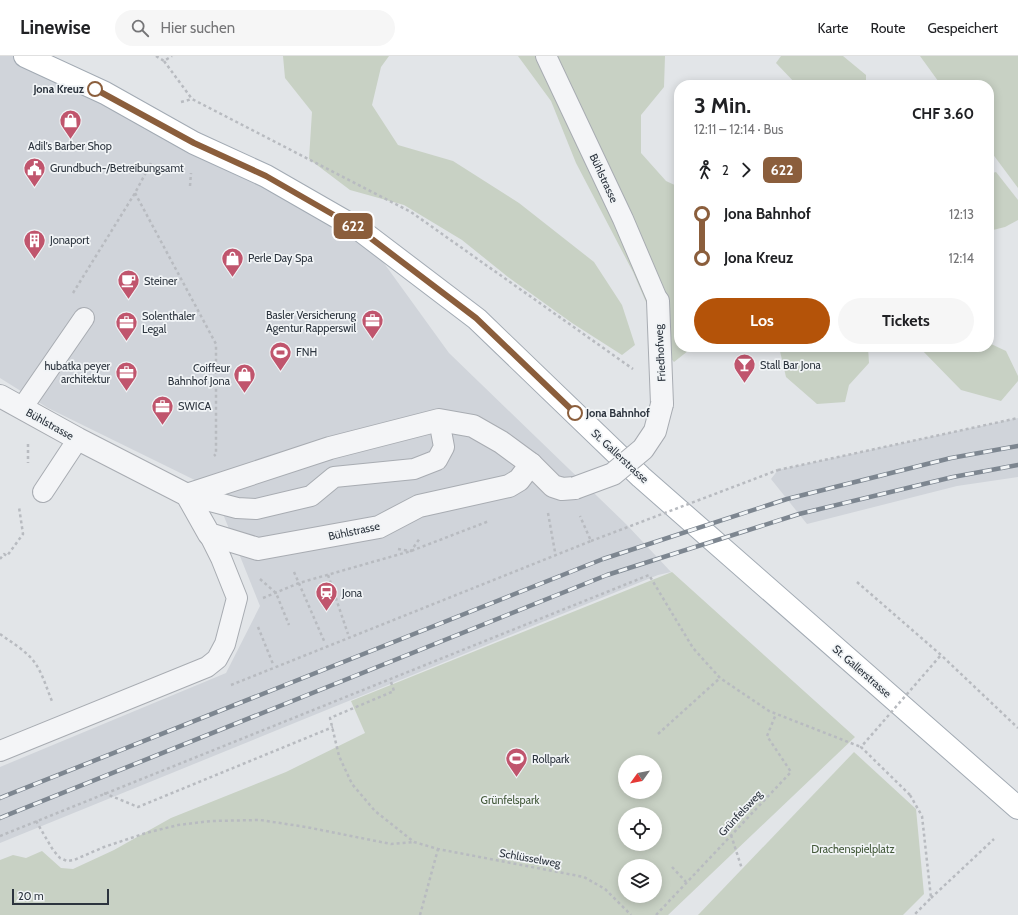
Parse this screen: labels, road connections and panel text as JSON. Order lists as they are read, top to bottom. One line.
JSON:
{"streets":{"main road":["St. Gallerstrasse"],"street":["Bühlstrasse","Friedhofweg"],"path":["Grünfelsweg","Schlüsselweg"]},"crossings":[["Bühlstrasse","Friedhofweg"]],"parks":["Grünfelspark","Drachenspielplatz"],"places":{"other":["Jona Kreuz","Jona Bahnhof"],"shop":["Adil's Barber Shop","Perle Day Spa","Coiffeur Bahnhof Jona"],"public building":["Grundbuch-/Betreibungsamt"],"building":["Jonaport"],"cafe":["Steiner"],"office":["Basler Versicherung Agentur Rapperswil","Solenthaler Legal","hubatka peyer architektur","SWICA"],"sports":["FNH","Rollpark"],"bar":["Stall Bar Jona"],"station":["Jona"]},"lines":["bus line 622"],"scale_bar":"20 m","north":"bottom left","page":{"header":"Linewise","search":"Hier suchen","nav":["Karte","Route","Gespeichert"],"on_map":"622","heading":["3 Min.","12:11 – 12:14 · Bus","CHF 3.60"],"legs":["2","622"],"list":[{"name":"Jona Bahnhof","value":"12:13"},{"name":"Jona Kreuz","value":"12:14"}],"buttons":["Los","Tickets"],"scale":"20 m"}}
